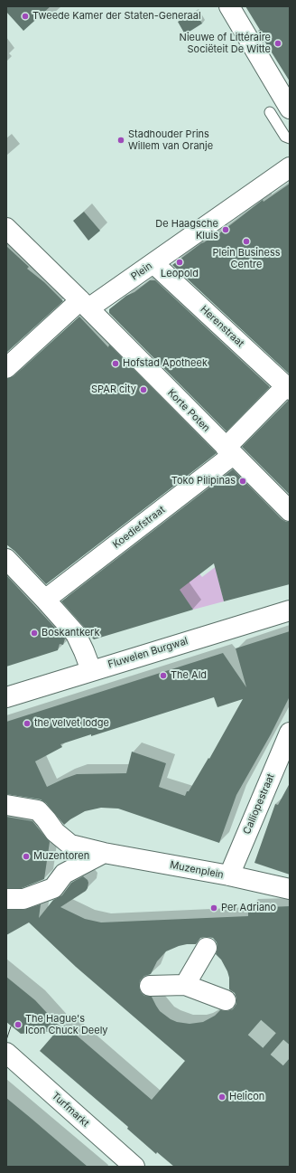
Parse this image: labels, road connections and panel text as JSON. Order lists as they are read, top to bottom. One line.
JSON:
{"streets":{"street":["Plein","Herenstraat","Korte Poten","Koediefstraat","Fluwelen Burgwal","Calliopestraat","Muzenplein","Turfmarkt"]},"crossings":[["Plein","Herenstraat"],["Plein","Korte Poten"],["Herenstraat","Koediefstraat"],["Korte Poten","Koediefstraat"],["Calliopestraat","Muzenplein"]],"places":["Tweede Kamer der Staten-Generaal","Nieuwe of Littéraire Sociëteit De Witte","Stadhouder Prins Willem van Oranje","De Haagsche Kluis","Plein Business Centre","Leopold","Hofstad Apotheek","SPAR city","Toko Pilipinas","Boskantkerk","The Ald","the velvet lodge","Muzentoren","Per Adriano","The Hague's Icon Chuck Deely","Helicon"]}
